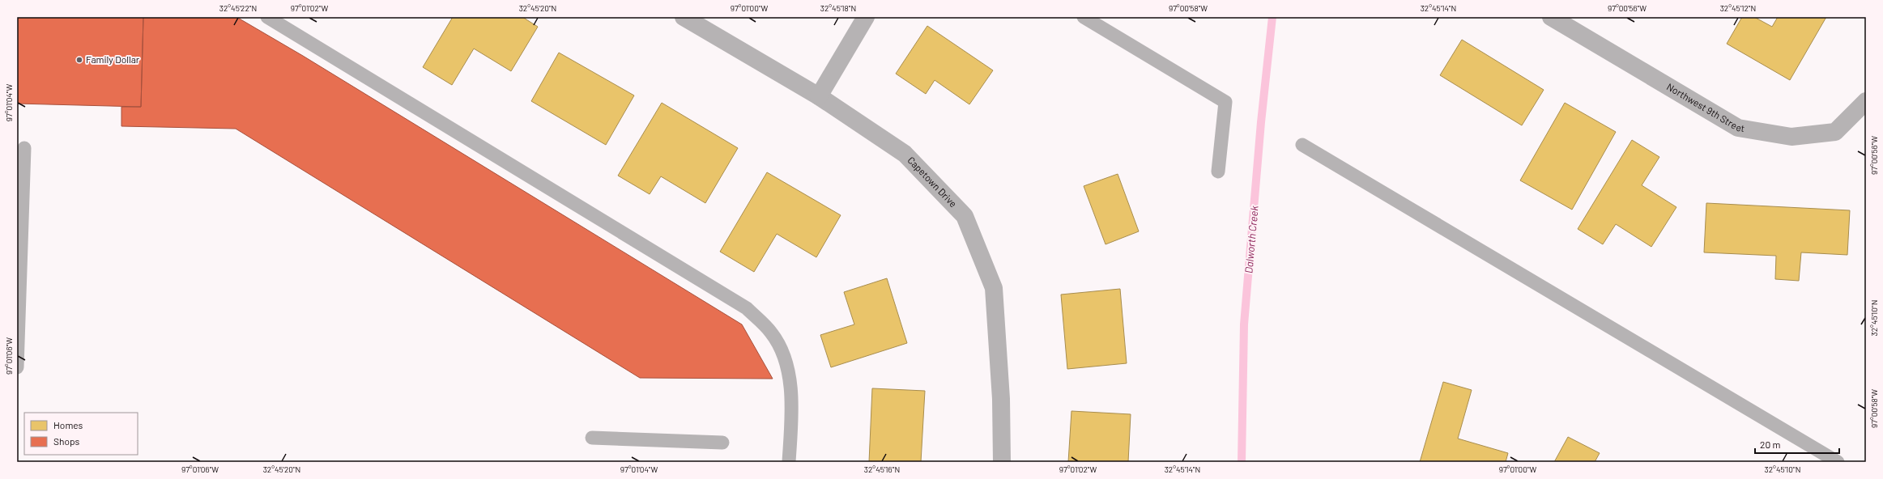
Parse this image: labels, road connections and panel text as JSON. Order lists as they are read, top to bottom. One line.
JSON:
{"streets":{"street":["Northwest 9th Street","Capetown Drive"]},"water":["Dalworth Creek"],"places":["Family Dollar"],"legend":["Homes","Shops"],"scale_bar":"20 m","coordinates":["32°45'22\"N","97°01'02\"W","32°45'20\"N","97°01'00\"W","32°45'18\"N","97°00'58\"W","32°45'14\"N","97°00'56\"W","32°45'12\"N","97°01'04\"W","32°45'10\"N","97°01'06\"W","32°45'16\"N"]}
